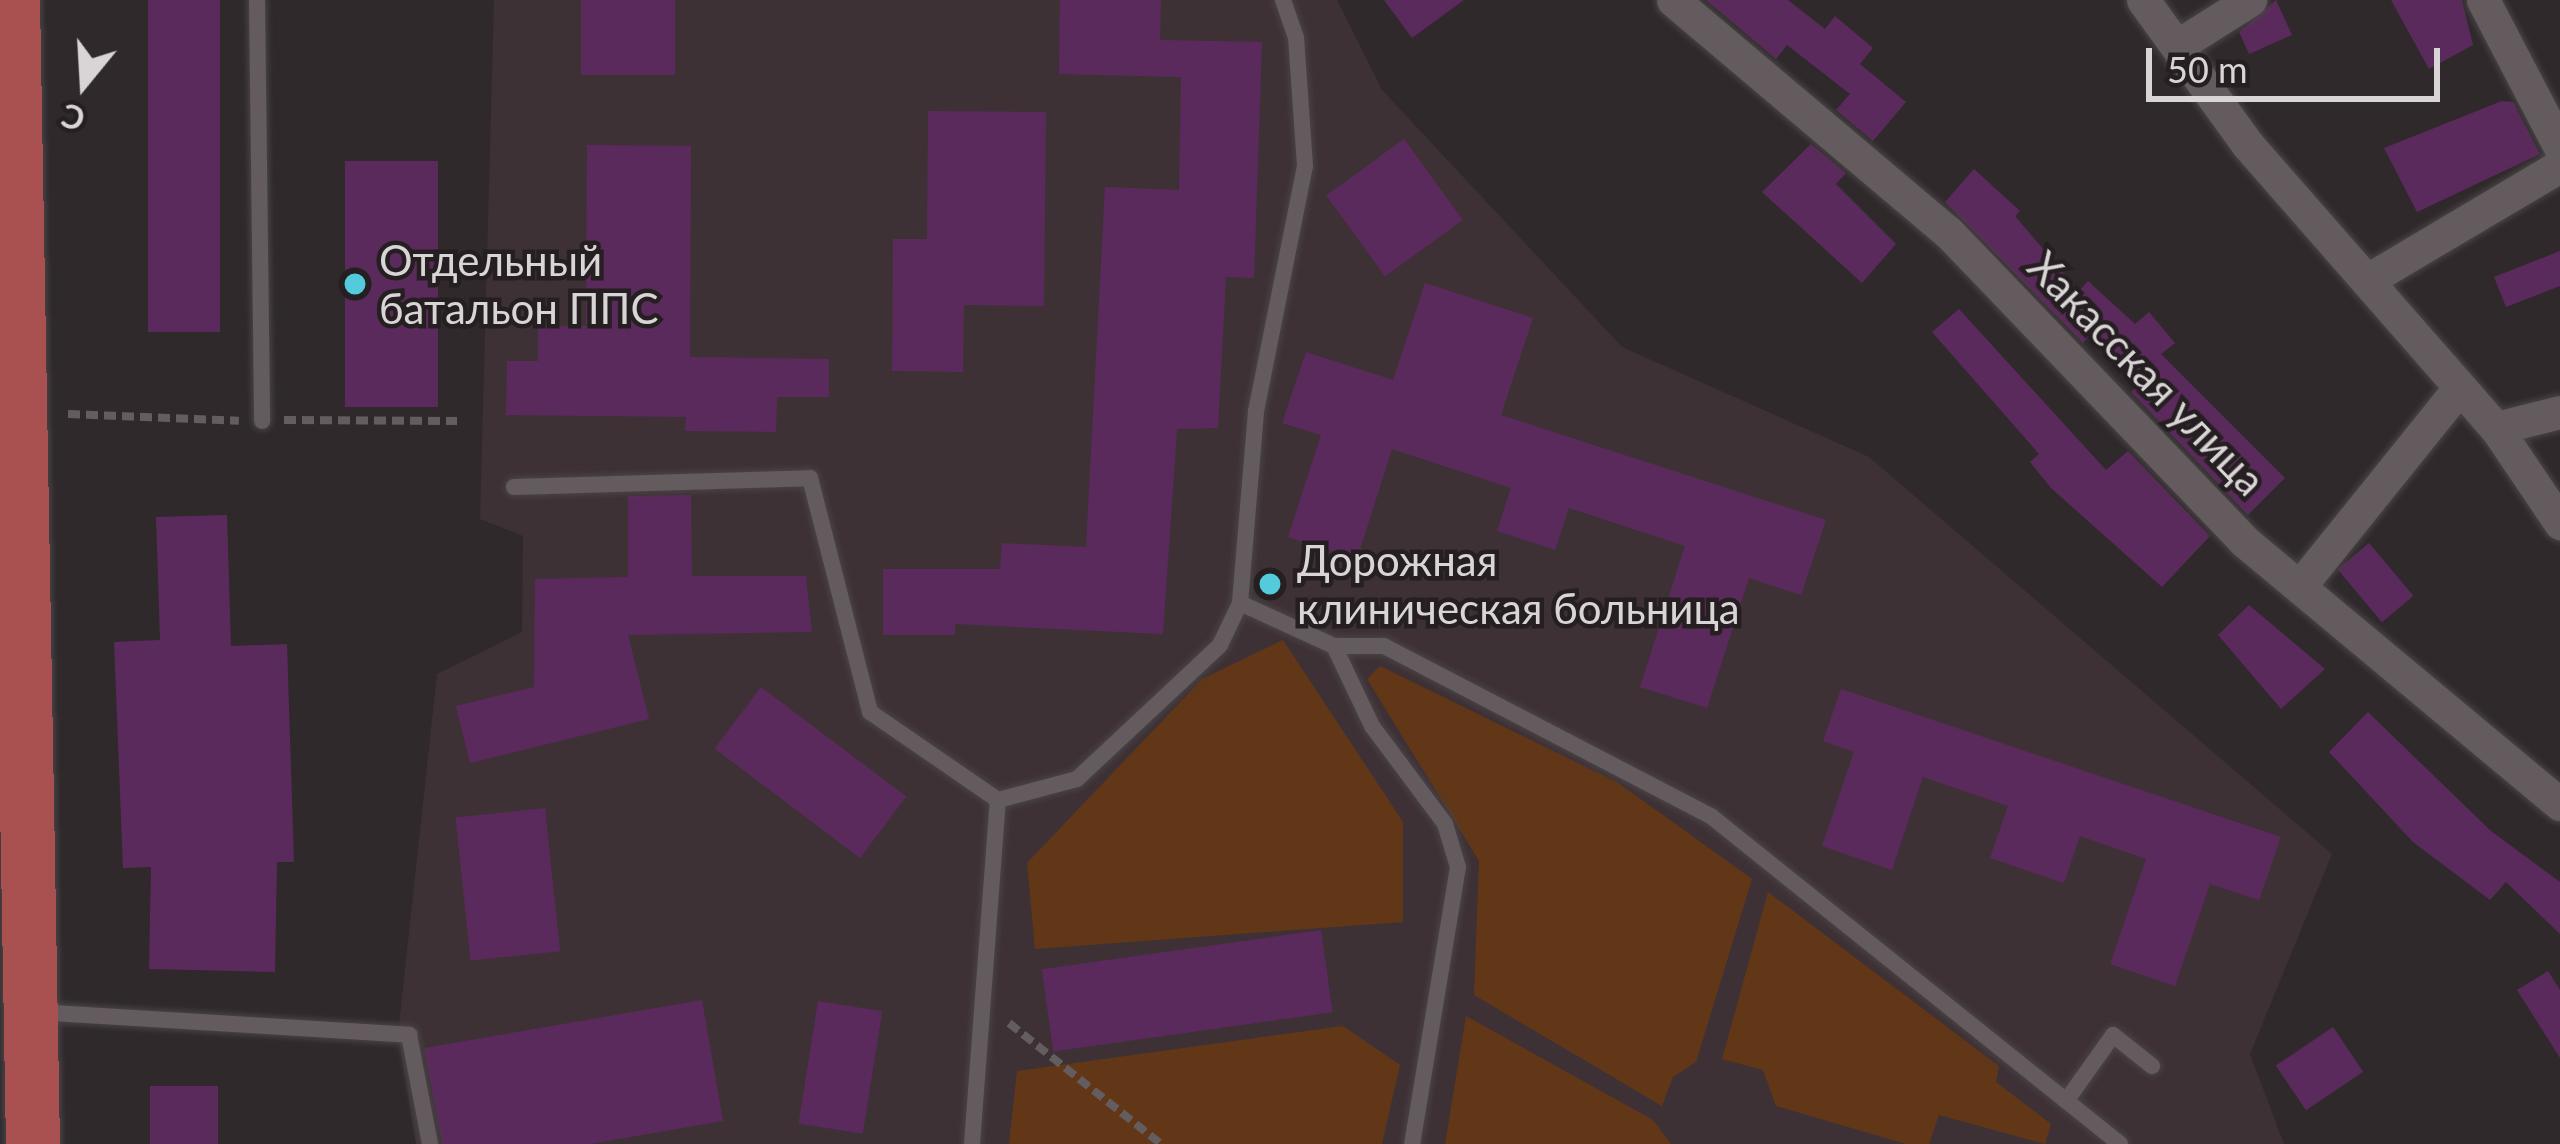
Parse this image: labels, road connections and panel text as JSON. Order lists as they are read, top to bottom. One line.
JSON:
{"streets":{"street":["Хакасская улица"]},"places":["Отдельный батальон ППС","Дорожная клиническая больница"],"scale_bar":"50 m","north":"bottom"}
